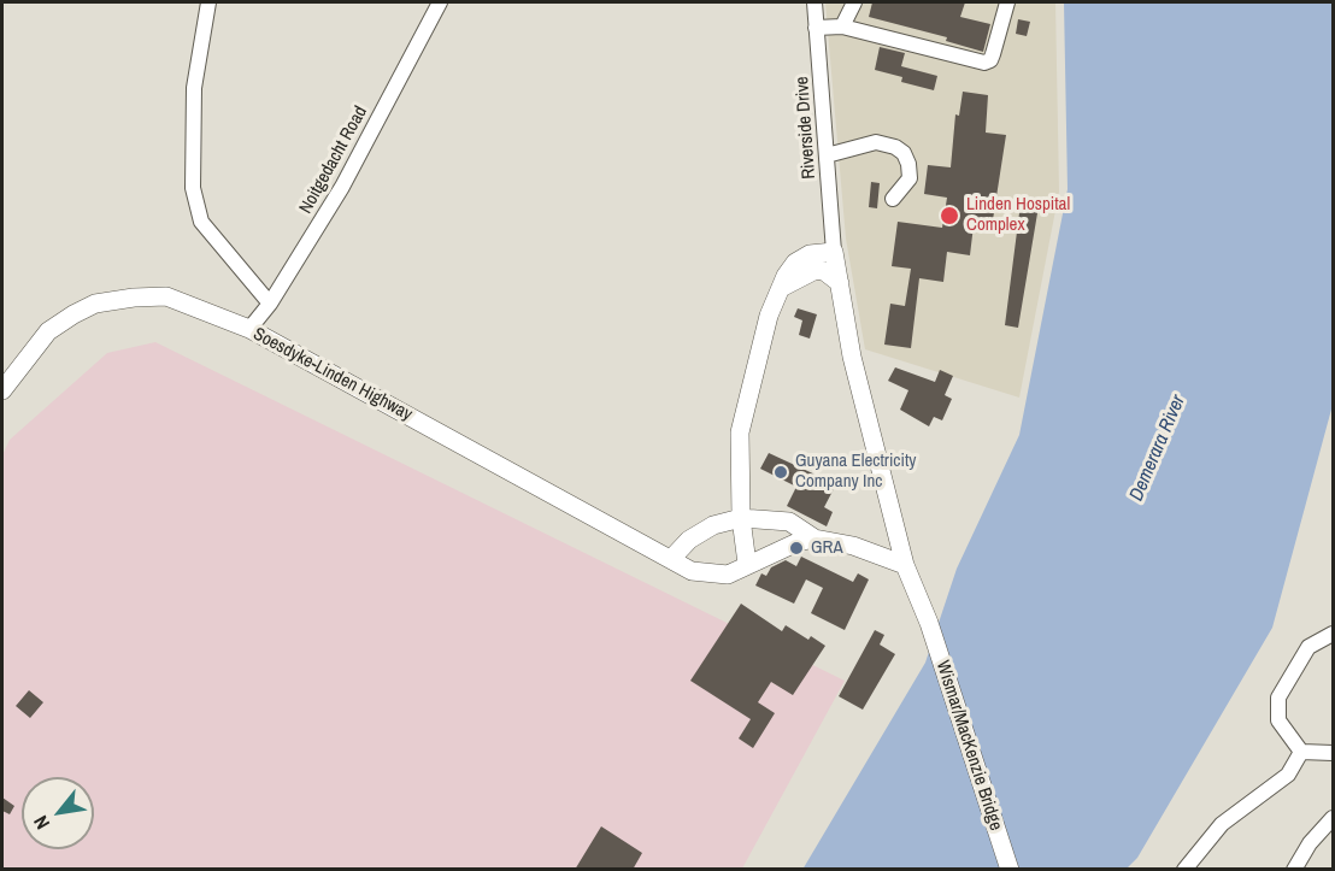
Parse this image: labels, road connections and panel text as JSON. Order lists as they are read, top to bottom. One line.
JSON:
{"streets":{"main road":["Soesdyke-Linden Highway","Wismar/MacKenzie Bridge"],"street":["Riverside Drive","Noitgedacht Road"]},"crossings":[["Noitgedacht Road","Soesdyke-Linden Highway"],["Soesdyke-Linden Highway","Wismar/MacKenzie Bridge"]],"water":["Demerara River"],"places":["Linden Hospital Complex","Guyana Electricity Company Inc","GRA"],"north":"bottom left"}
